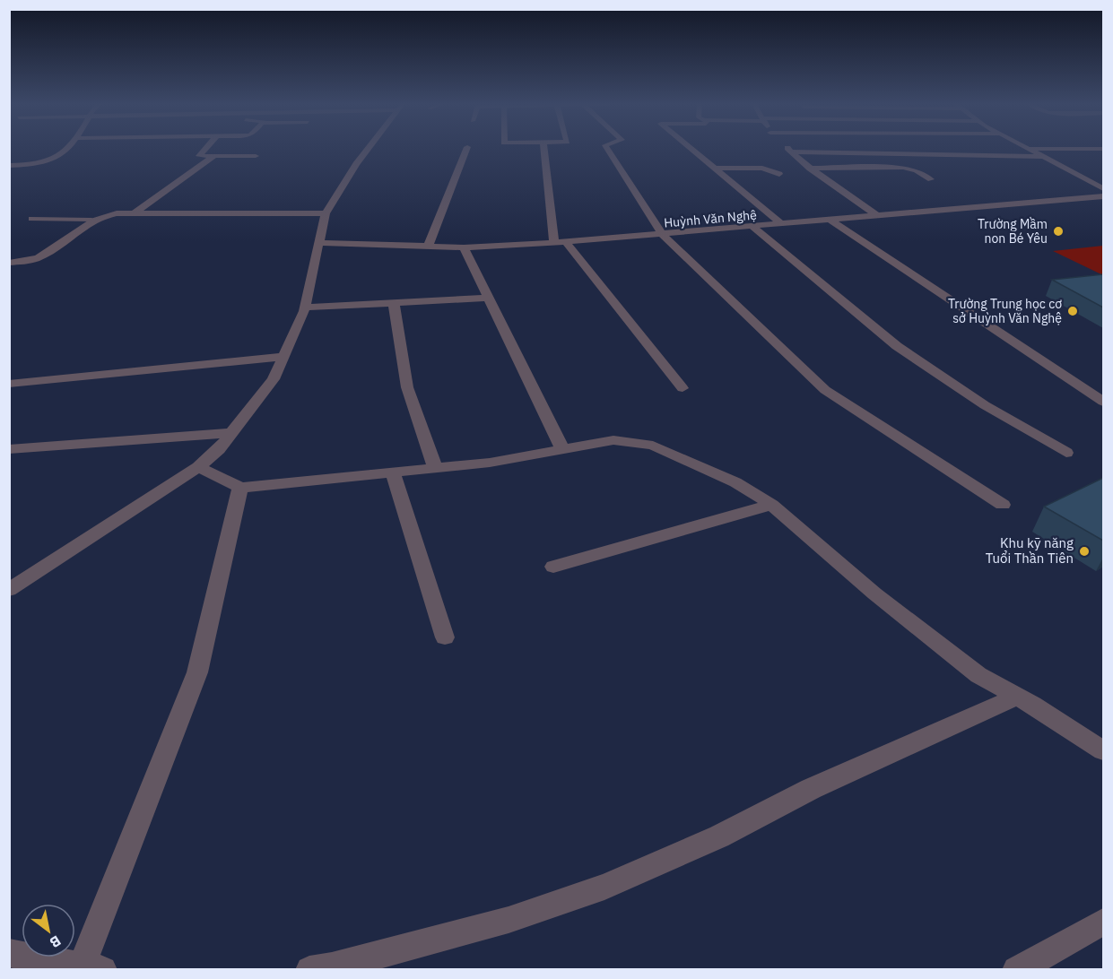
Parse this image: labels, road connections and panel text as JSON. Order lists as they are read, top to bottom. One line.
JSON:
{"streets":{"street":["Huỳnh Văn Nghệ"]},"places":["Trường Mầm non Bé Yêu","Trường Trung học cơ sở Huỳnh Văn Nghệ","Khu kỹ năng Tuổi Thần Tiên"],"north":"bottom right"}
